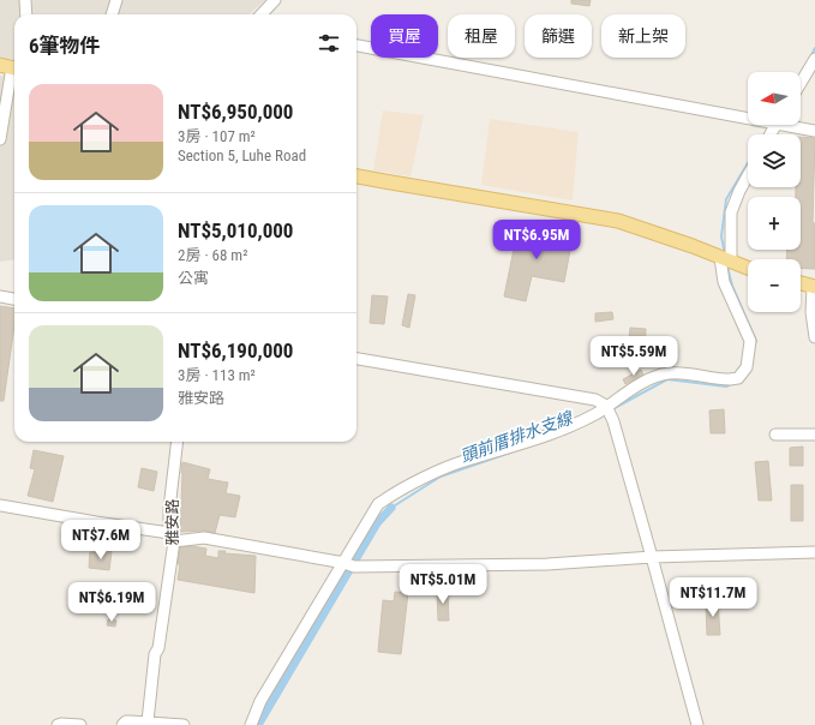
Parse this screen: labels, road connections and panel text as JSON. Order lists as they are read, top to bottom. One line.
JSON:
{"streets":{"street":["雅安路"]},"water":["頭前厝排水支線"],"north":"left","page":{"chip":["買屋","租屋","篩選","新上架"],"heading":"6筆物件","map_buttons":["+","−"],"list":[{"name":"NT$6,950,000","note":"3房 · 107 m² · Section 5, Luhe Road"},{"name":"NT$5,010,000","note":"2房 · 68 m² · 公寓"},{"name":"NT$6,190,000","note":"3房 · 113 m² · 雅安路"}],"price":["NT$6.95M","NT$5.59M","NT$7.6M","NT$5.01M","NT$11.7M","NT$6.19M"]}}
